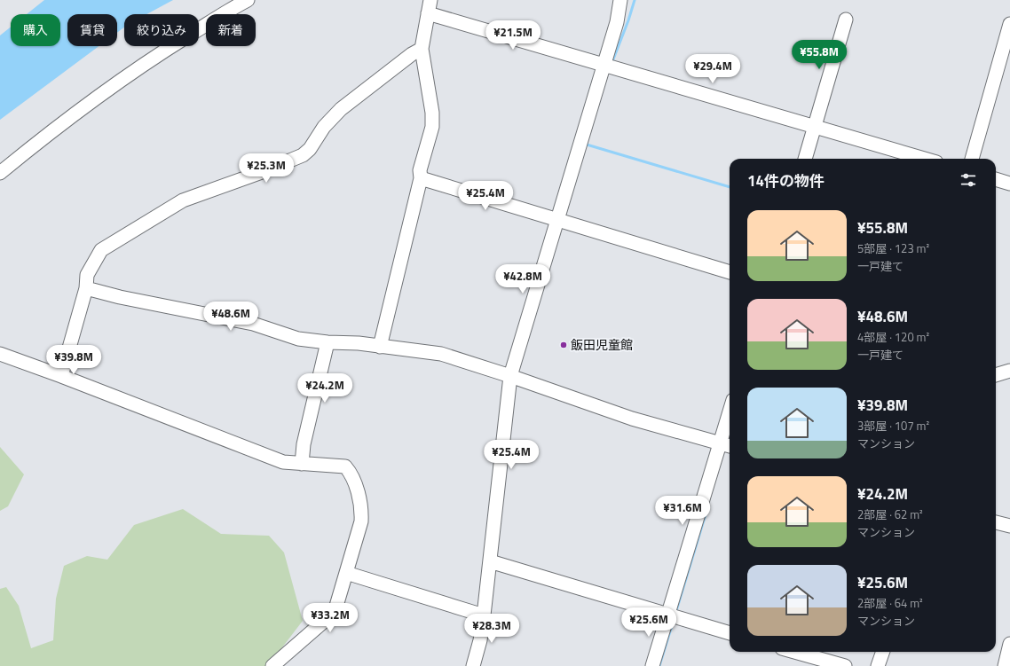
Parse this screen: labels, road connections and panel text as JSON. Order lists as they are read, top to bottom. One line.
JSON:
{"places":["飯田児童館"],"page":{"chip":["購入","賃貸","絞り込み","新着"],"price":["¥21.5M","¥55.8M","¥29.4M","¥25.3M","¥25.4M","¥42.8M","¥48.6M","¥39.8M","¥24.2M","¥25.4M","¥31.6M","¥33.2M","¥25.6M","¥28.3M"],"heading":"14件の物件","list":[{"name":"¥55.8M","note":"5部屋 · 123 m² · 一戸建て"},{"name":"¥48.6M","note":"4部屋 · 120 m² · 一戸建て"},{"name":"¥39.8M","note":"3部屋 · 107 m² · マンション"},{"name":"¥24.2M","note":"2部屋 · 62 m² · マンション"},{"name":"¥25.6M","note":"2部屋 · 64 m² · マンション"}]}}
